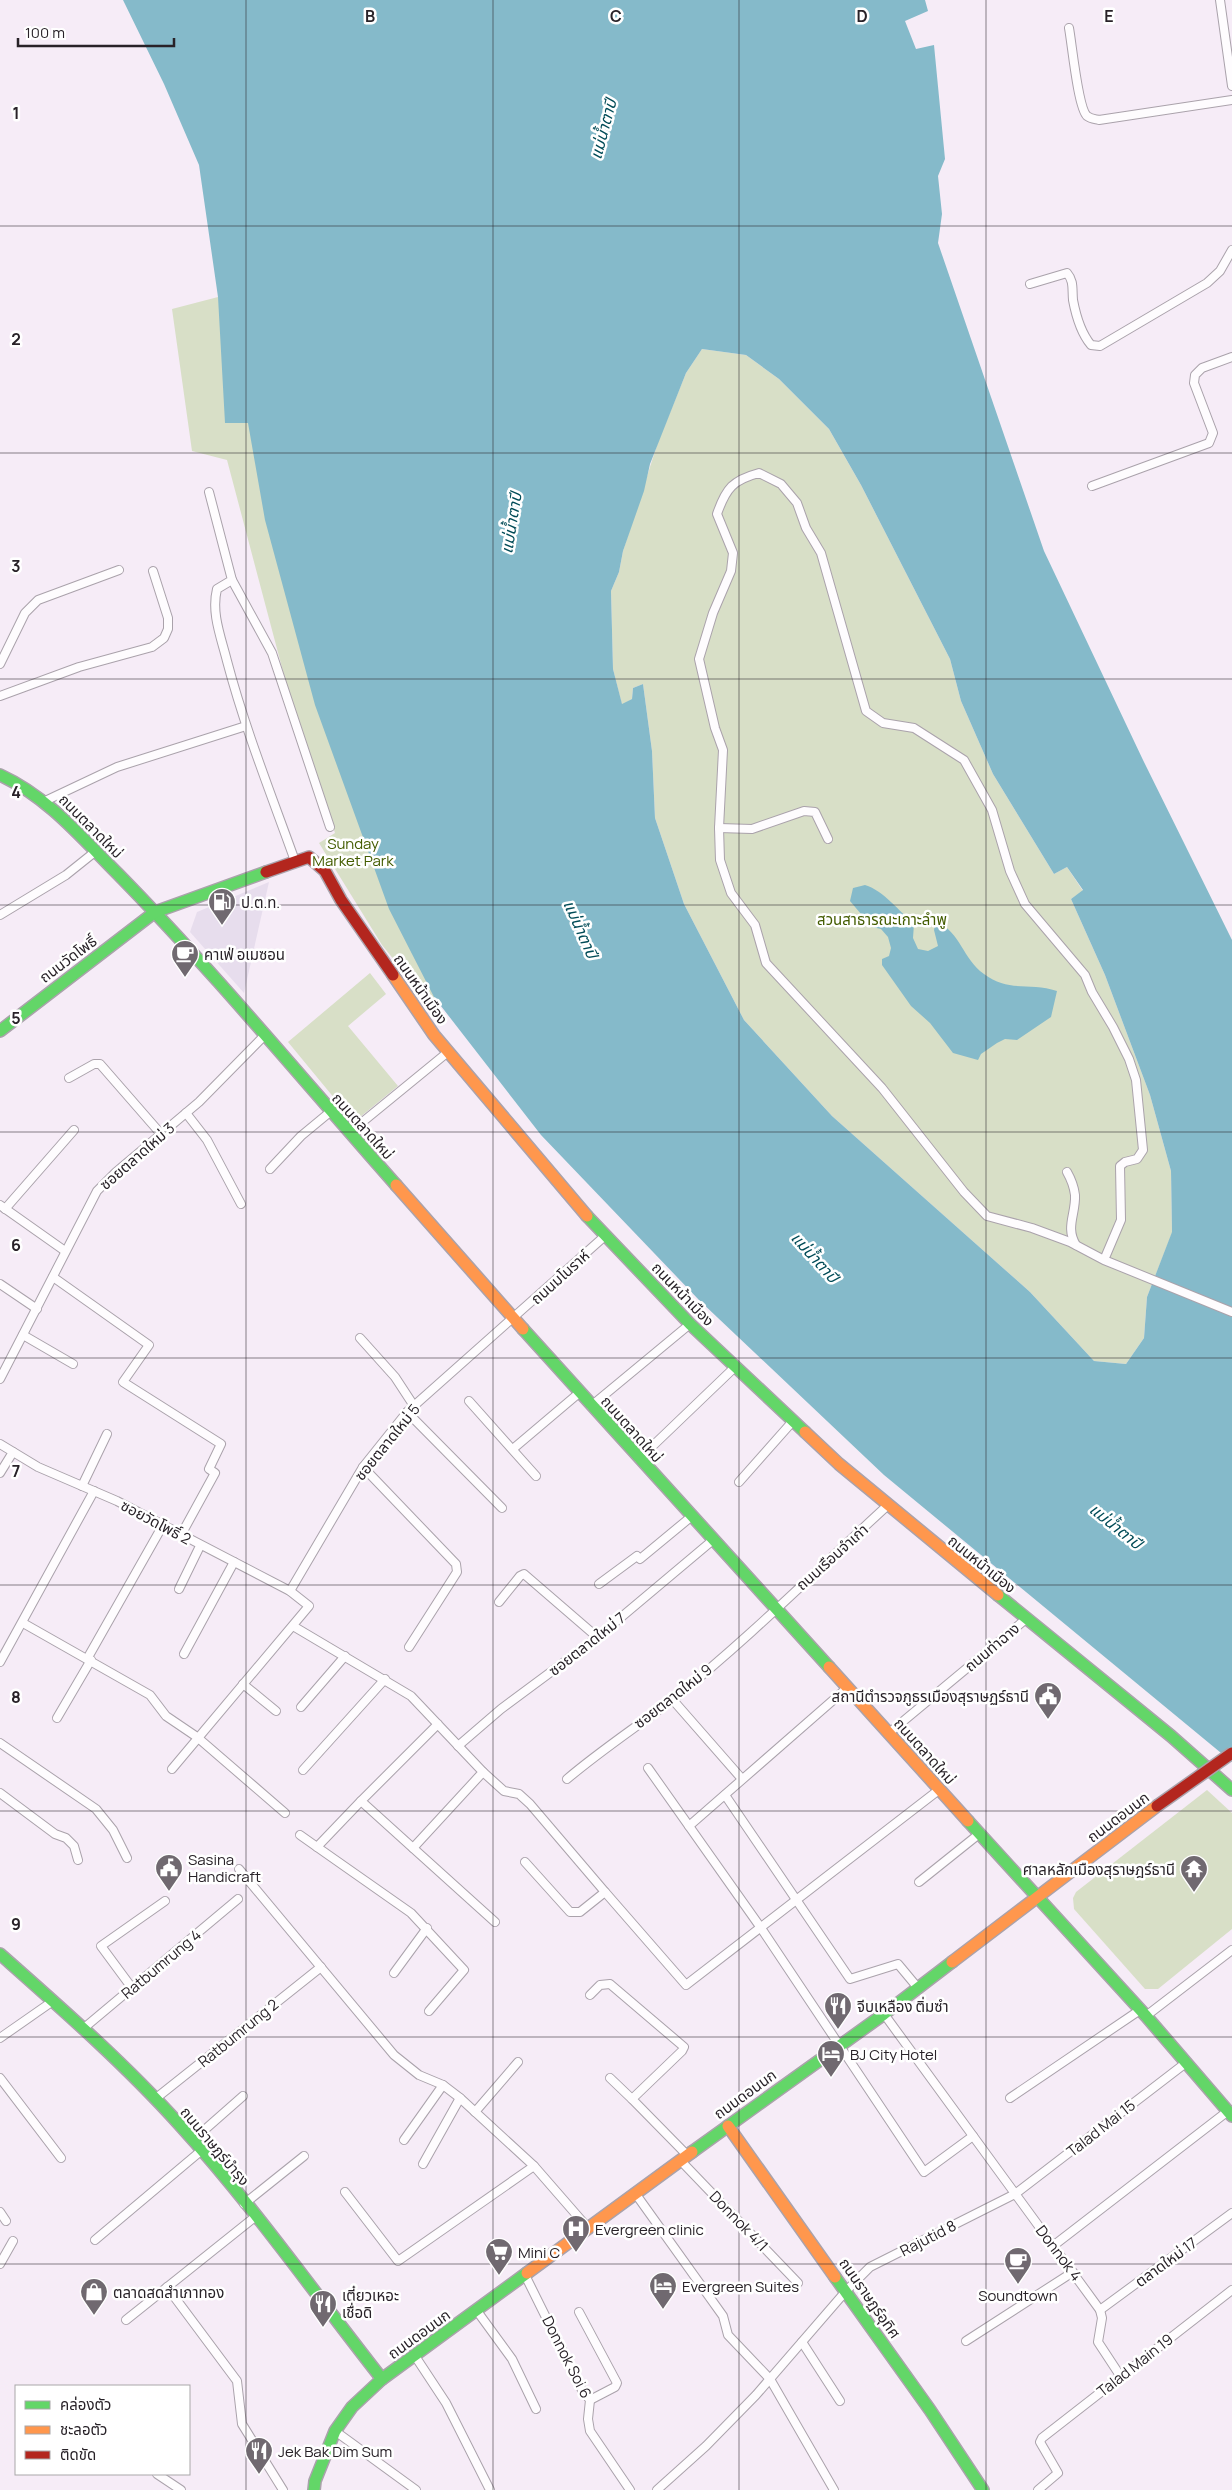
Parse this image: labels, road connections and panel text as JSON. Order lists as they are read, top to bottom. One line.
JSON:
{"streets":{"main road":["ถนนตลาดใหม่","ถนนวัดโพธิ์","ถนนหน้าเมือง","ถนนดอนนก","ถนนราษฎร์บำรุง","ถนนราษฏร์อุทิศ"],"street":["ซอยตลาดใหม่ 3","ถนนมโนราห์","ซอยตลาดใหม่ 5","ซอยวัดโพธิ์ 2","ถนนเรือนจำเก่า","ซอยตลาดใหม่ 7","ถนนท่าฉาง","ซอยตลาดใหม่ 9","Ratbumrung 4","Ratbumrung 2","Talad Mai 15","Donnok 4/1","Rajutid 8","Donnok 4","ตลาดใหม่ 17","Donnok Soi 6","Talad Main 19"]},"crossings":[["ถนนตลาดใหม่","ถนนวัดโพธิ์"],["ถนนตลาดใหม่","ถนนหน้าเมือง"],["ถนนตลาดใหม่","ซอยตลาดใหม่ 3"],["ถนนตลาดใหม่","ถนนมโนราห์"],["ถนนตลาดใหม่","ซอยตลาดใหม่ 5"],["ถนนตลาดใหม่","ถนนเรือนจำเก่า"],["ถนนตลาดใหม่","ซอยตลาดใหม่ 7"],["ถนนตลาดใหม่","ถนนท่าฉาง"],["ถนนตลาดใหม่","ซอยตลาดใหม่ 9"],["ถนนตลาดใหม่","ถนนดอนนก"],["ถนนตลาดใหม่","Talad Mai 15"],["ถนนวัดโพธิ์","ถนนหน้าเมือง"],["ถนนหน้าเมือง","ถนนมโนราห์"],["ถนนหน้าเมือง","ถนนเรือนจำเก่า"],["ถนนหน้าเมือง","ถนนท่าฉาง"],["ถนนมโนราห์","ซอยตลาดใหม่ 5"],["ซอยตลาดใหม่ 5","ซอยวัดโพธิ์ 2"],["ถนนเรือนจำเก่า","ซอยตลาดใหม่ 9"],["ถนนดอนนก","ถนนราษฎร์บำรุง"],["ถนนดอนนก","Donnok 4/1"],["ถนนดอนนก","Donnok 4"],["ถนนดอนนก","ถนนราษฏร์อุทิศ"],["ถนนดอนนก","Donnok Soi 6"],["Ratbumrung 4","ถนนราษฎร์บำรุง"],["Ratbumrung 2","ถนนราษฎร์บำรุง"],["Talad Mai 15","Rajutid 8"],["Talad Mai 15","Donnok 4"],["Rajutid 8","Donnok 4"],["Rajutid 8","ถนนราษฏร์อุทิศ"],["Donnok 4","ตลาดใหม่ 17"]],"water":["แม่น้ำตาปี"],"parks":["Sunday Market Park","สวนสาธารณะเกาะลำพู"],"places":{"fuel station":["ป.ต.ท."],"cafe":["คาเฟ่ อเมซอน","Soundtown"],"public building":["สถานีตำรวจภูธรเมืองสุราษฏร์ธานี","Sasina Handicraft"],"temple":["ศาลหลักเมืองสุราษฎร์ธานี"],"restaurant":["จีบเหลือง ติ่มซำ","เตี๋ยวเหอะ เชื่อดิ","Jek Bak Dim Sum"],"hotel":["BJ City Hotel","Evergreen Suites"],"hospital":["Evergreen clinic"],"supermarket":["Mini C"],"shop":["ตลาดสดสำเภาทอง"]},"legend":["คล่องตัว","ชะลอตัว","ติดขัด"],"scale_bar":"100 m","grid":{"columns":["B","C","D","E"],"rows":["1","2","3","4","5","6","7","8","9"]}}
